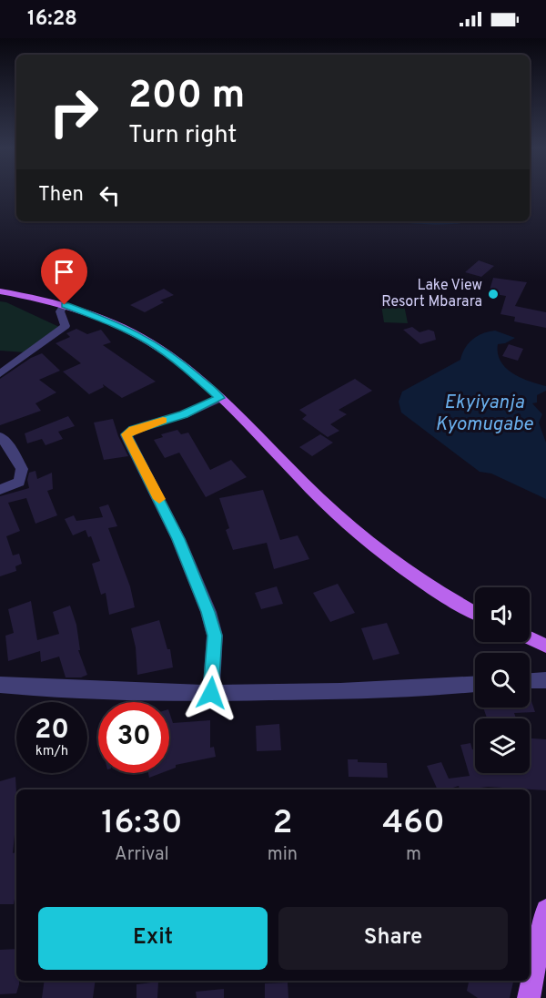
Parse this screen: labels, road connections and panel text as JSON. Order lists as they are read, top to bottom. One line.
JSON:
{"water":["Ekyiyanja Kyomugabe"],"places":["Lake View Resort Mbarara"],"page":{"status":"16:28","turn":["200 m","Turn right"],"then":"Then","speed":"20 km/h","limit":"30","eta":["16:30","Arrival","2","min","460","m"],"buttons":["Exit","Share"]}}
